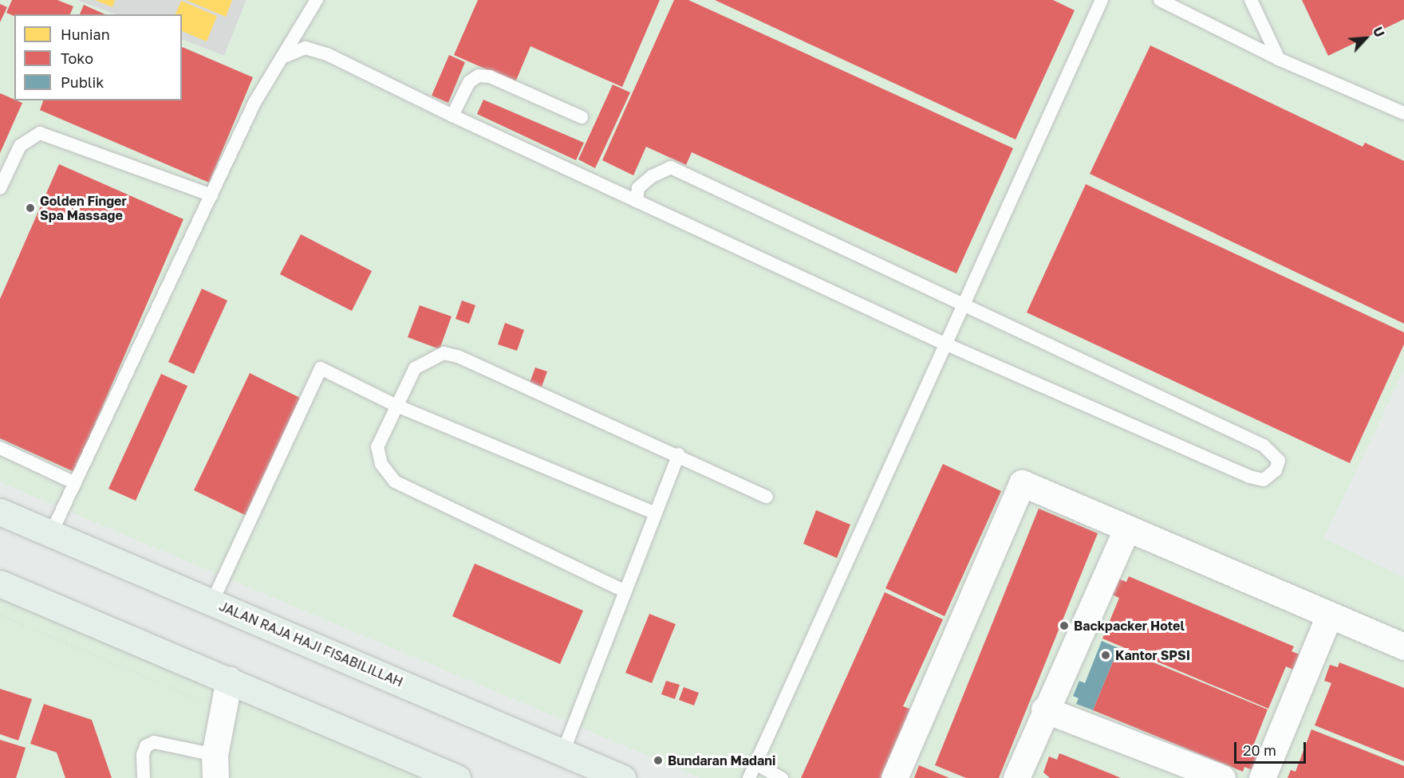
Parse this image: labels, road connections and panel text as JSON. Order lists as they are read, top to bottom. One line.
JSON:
{"streets":{"main road":["JALAN RAJA HAJI FISABILILLAH"]},"places":["Golden Finger Spa Massage","Backpacker Hotel","Kantor SPSI","Bundaran Madani"],"legend":["Hunian","Toko","Publik"],"scale_bar":"20 m","north":"top right"}
